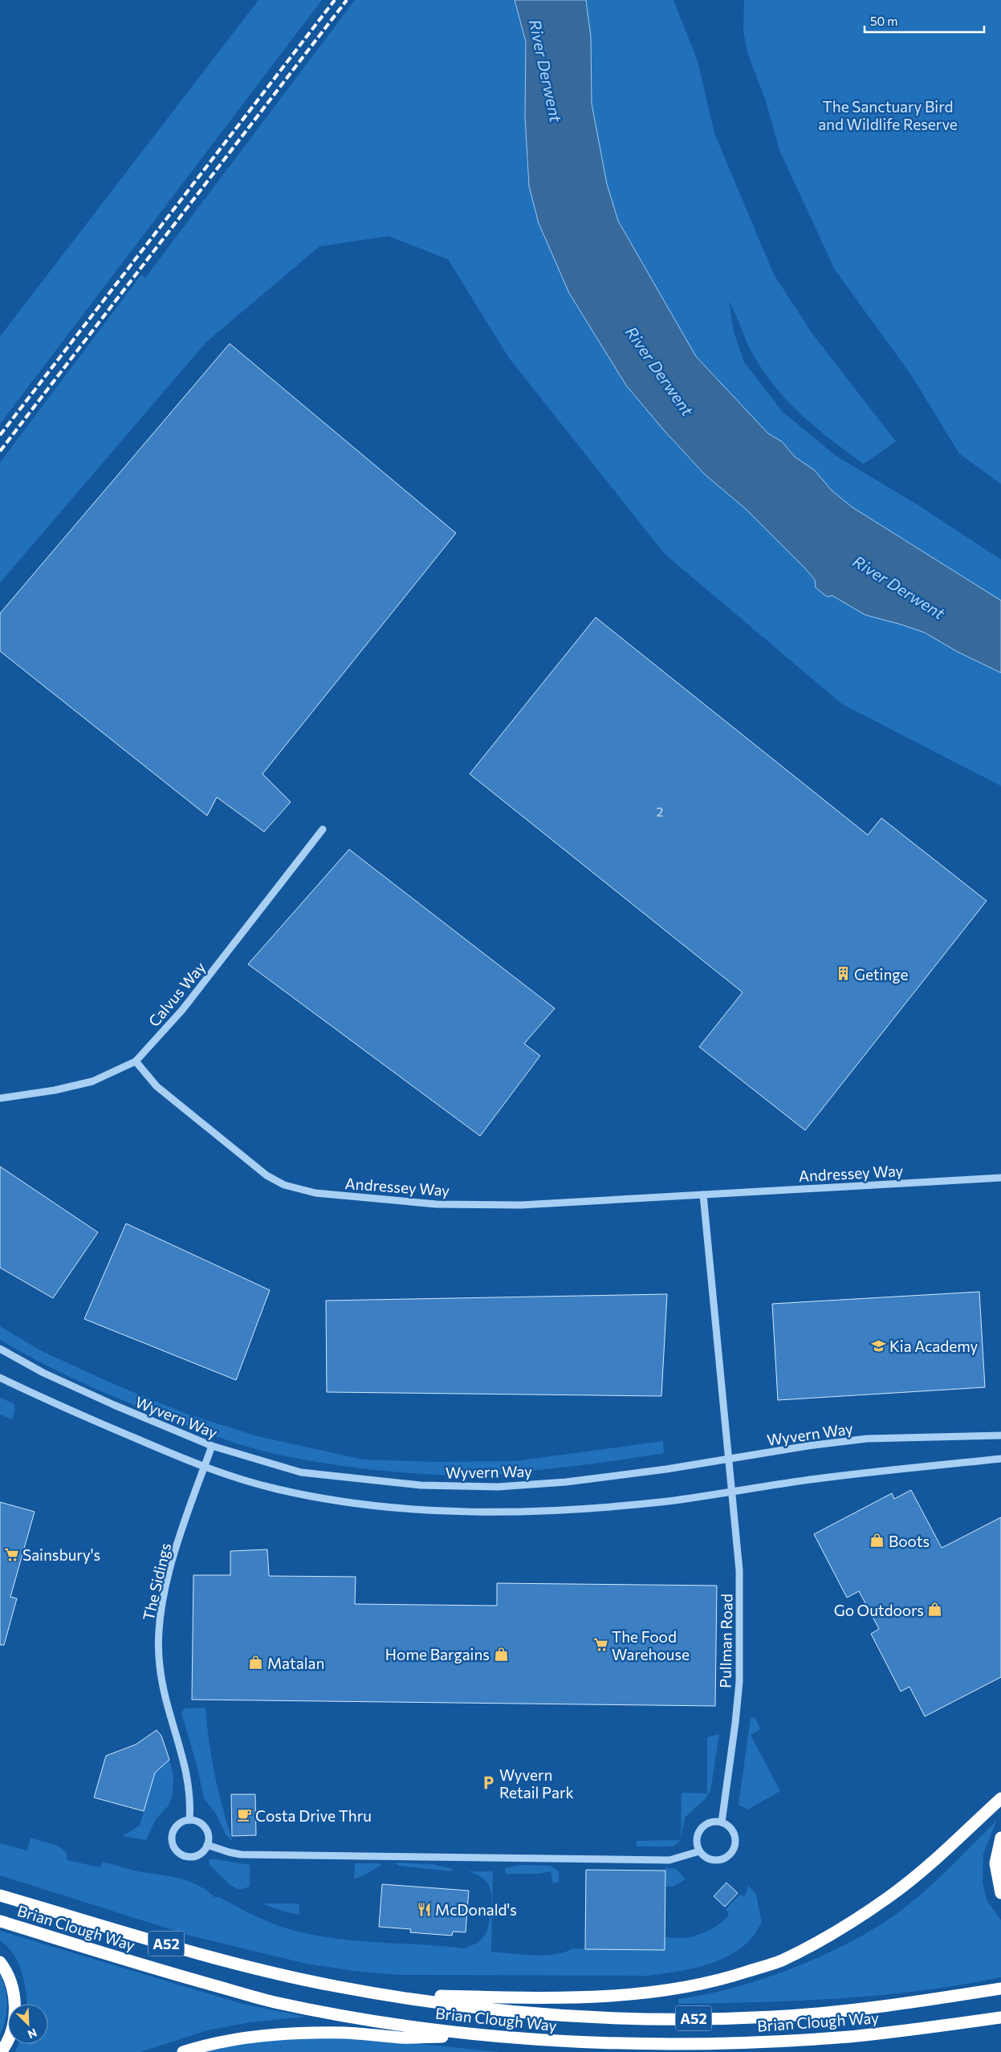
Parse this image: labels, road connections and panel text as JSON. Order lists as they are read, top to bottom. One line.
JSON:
{"streets":{"highway":["Brian Clough Way","A52"],"street":["Calvus Way","Andressey Way","Wyvern Way","The Sidings","Pullman Road"]},"crossings":[["Calvus Way","Andressey Way"],["Wyvern Way","The Sidings"],["Wyvern Way","Pullman Road"]],"water":["River Derwent"],"parks":["The Sanctuary Bird and Wildlife Reserve"],"places":{"building":["Getinge"],"school or university":["Kia Academy"],"shop":["Boots","Go Outdoors","Home Bargains","Matalan"],"supermarket":["Sainsbury's","The Food Warehouse"],"parking":["Wyvern Retail Park"],"cafe":["Costa Drive Thru"],"restaurant":["McDonald's"]},"house_numbers":["2"],"scale_bar":"50 m","north":"bottom right"}
